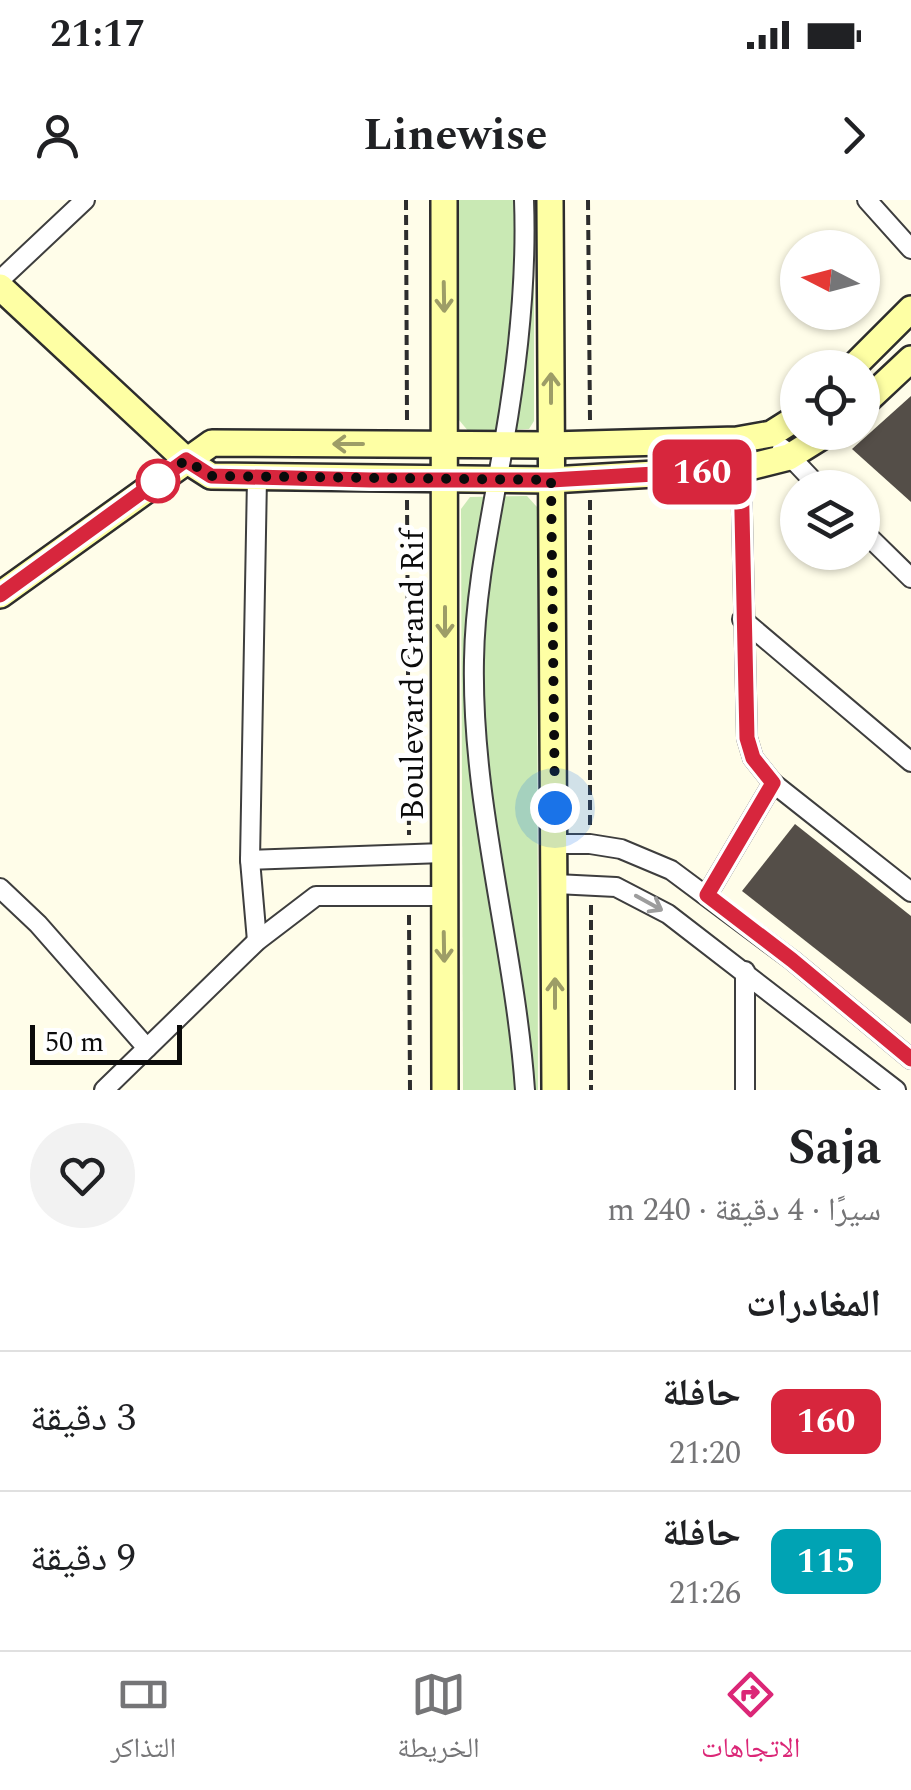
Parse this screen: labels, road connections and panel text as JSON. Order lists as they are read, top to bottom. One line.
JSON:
{"streets":{"street":["Boulevard Grand Rif"]},"lines":["bus line 160"],"scale_bar":"50 m","north":"left","page":{"status":"21:17","header":"Linewise","on_map":"160","scale":"50 m","heading":[["Saja","سيرًا · 4 دقيقة · 240 m"],"المغادرات"],"list":[{"mark":"160","name":"حافلة","note":"21:20","value":"3 دقيقة"},{"mark":"115","name":"حافلة","note":"21:26","value":"9 دقيقة"}],"tabs":["الاتجاهات","الخريطة","التذاكر"]}}
